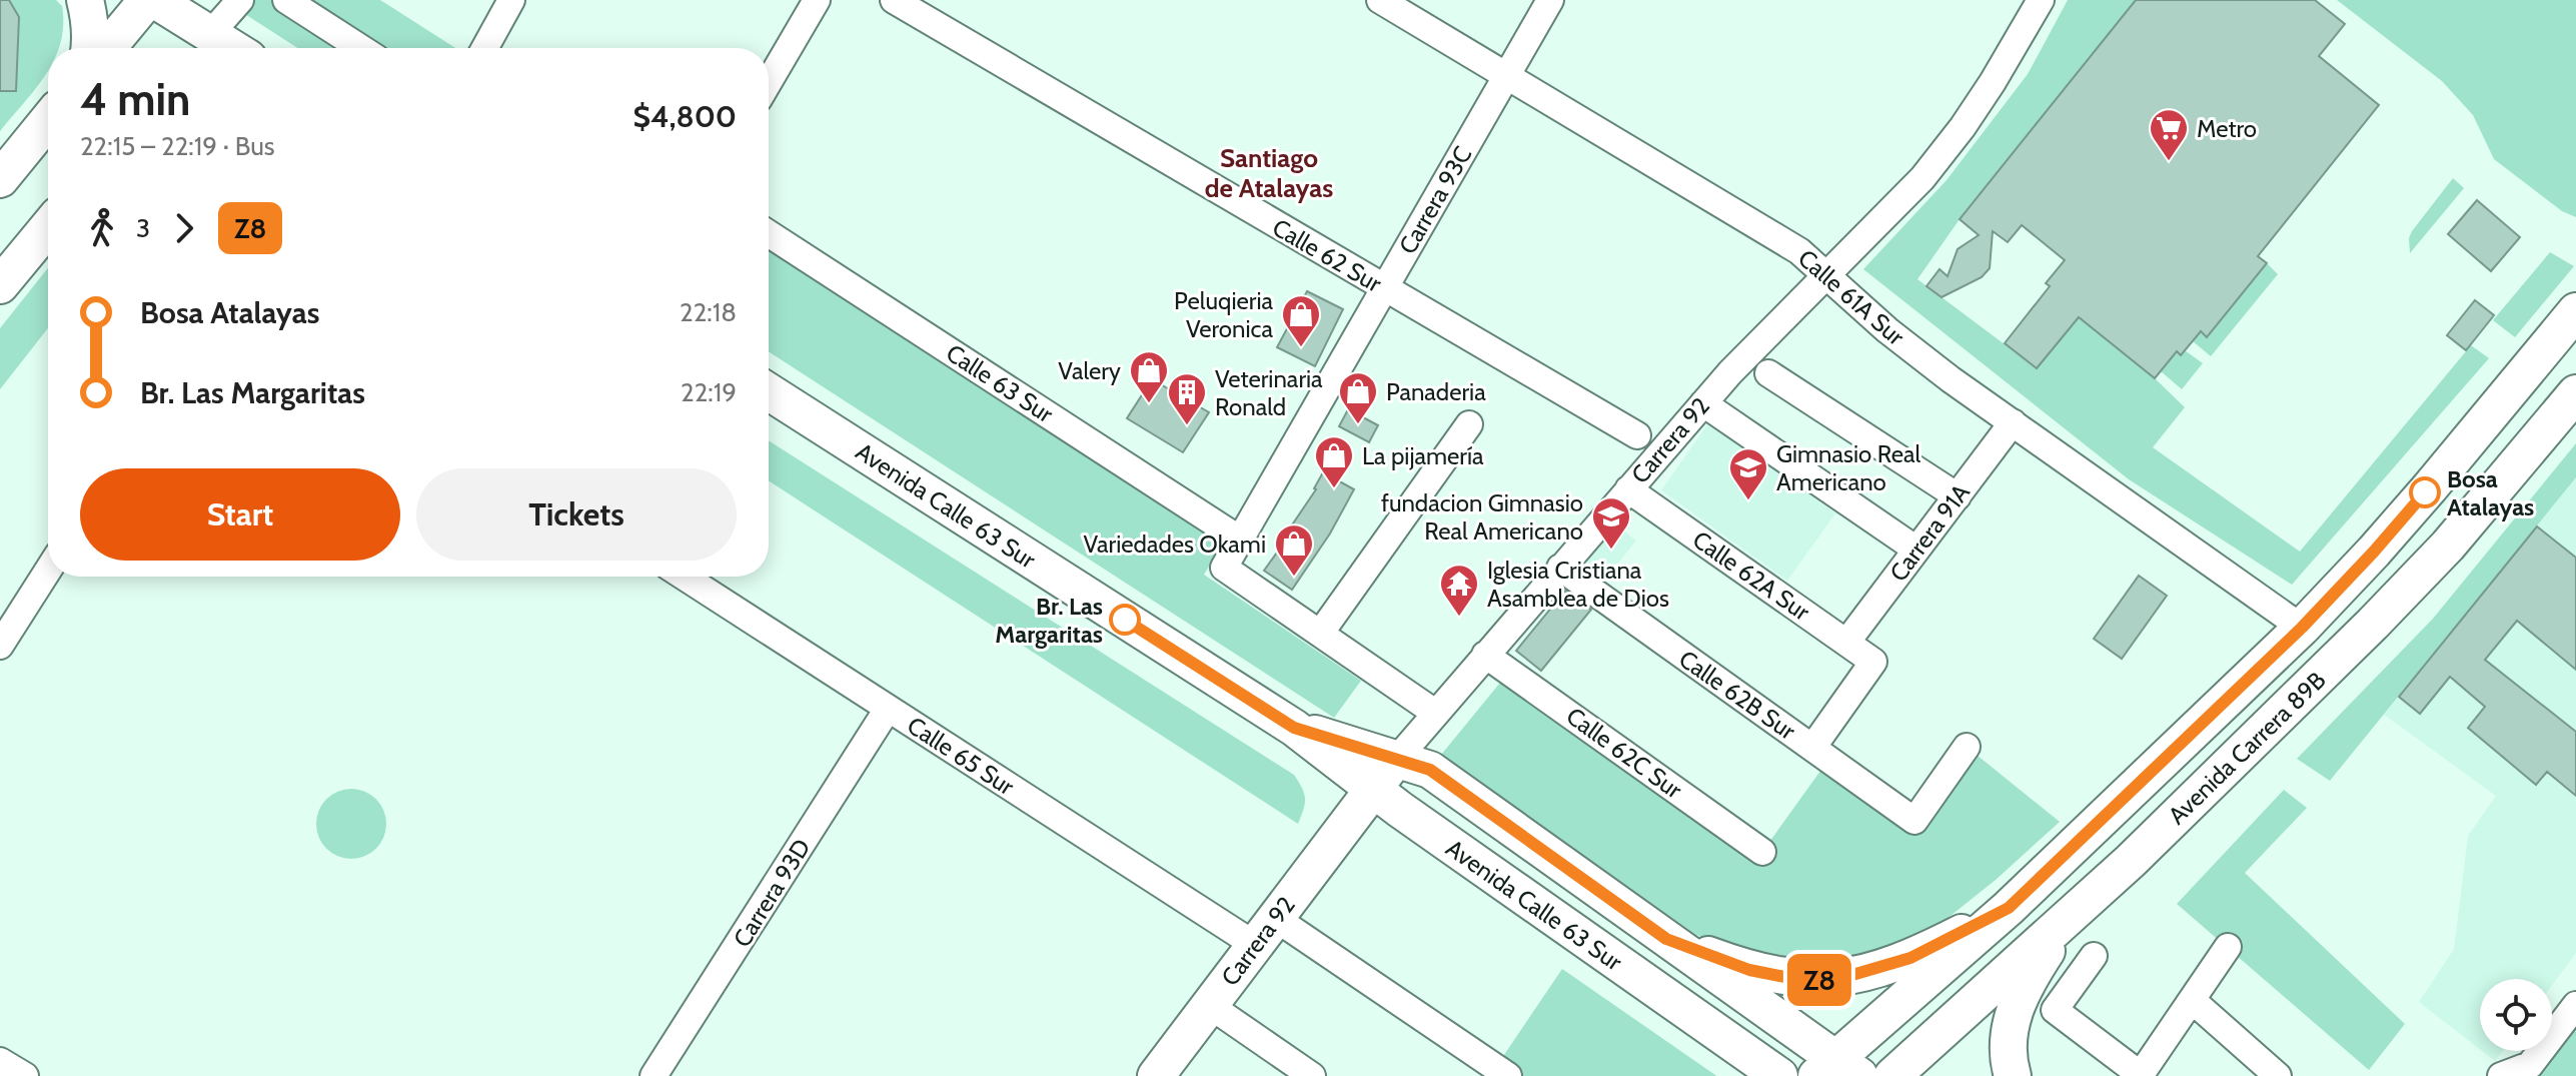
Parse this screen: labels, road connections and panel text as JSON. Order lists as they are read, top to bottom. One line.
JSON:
{"streets":{"main road":["Carrera 92","Avenida Calle 63 Sur","Avenida Carrera 89B"],"street":["Carrera 93C","Calle 62 Sur","Calle 61A Sur","Calle 63 Sur","Carrera 91A","Calle 62A Sur","Calle 62B Sur","Calle 62C Sur","Calle 65 Sur","Carrera 93D"]},"crossings":[["Carrera 93C","Calle 62 Sur"],["Carrera 93C","Calle 61A Sur"],["Carrera 93C","Calle 63 Sur"],["Calle 61A Sur","Carrera 92"],["Calle 61A Sur","Carrera 91A"],["Calle 61A Sur","Avenida Carrera 89B"],["Carrera 92","Avenida Calle 63 Sur"],["Carrera 92","Calle 62A Sur"],["Carrera 92","Calle 62B Sur"],["Carrera 92","Calle 62C Sur"],["Carrera 92","Calle 65 Sur"],["Avenida Calle 63 Sur","Avenida Carrera 89B"],["Carrera 91A","Calle 62A Sur"],["Calle 62A Sur","Calle 62B Sur"],["Calle 65 Sur","Carrera 93D"]],"districts":["Santiago de Atalayas"],"places":{"supermarket":["Metro"],"shop":["Peluqieria Veronica","Valery","Panaderia","La pijamería","Variedades Okami"],"building":["Veterinaria Ronald"],"other":["Bosa Atalayas","Br. Las Margaritas"],"school or university":["Gimnasio Real Americano","fundacion Gimnasio Real Americano"],"temple":["Iglesia Cristiana Asamblea de Dios"]},"lines":["bus line Z8"],"page":{"on_map":"Z8","heading":["4 min","22:15 – 22:19 · Bus","$4,800"],"legs":["3","Z8"],"list":[{"name":"Bosa Atalayas","value":"22:18"},{"name":"Br. Las Margaritas","value":"22:19"}],"buttons":["Start","Tickets"]}}
